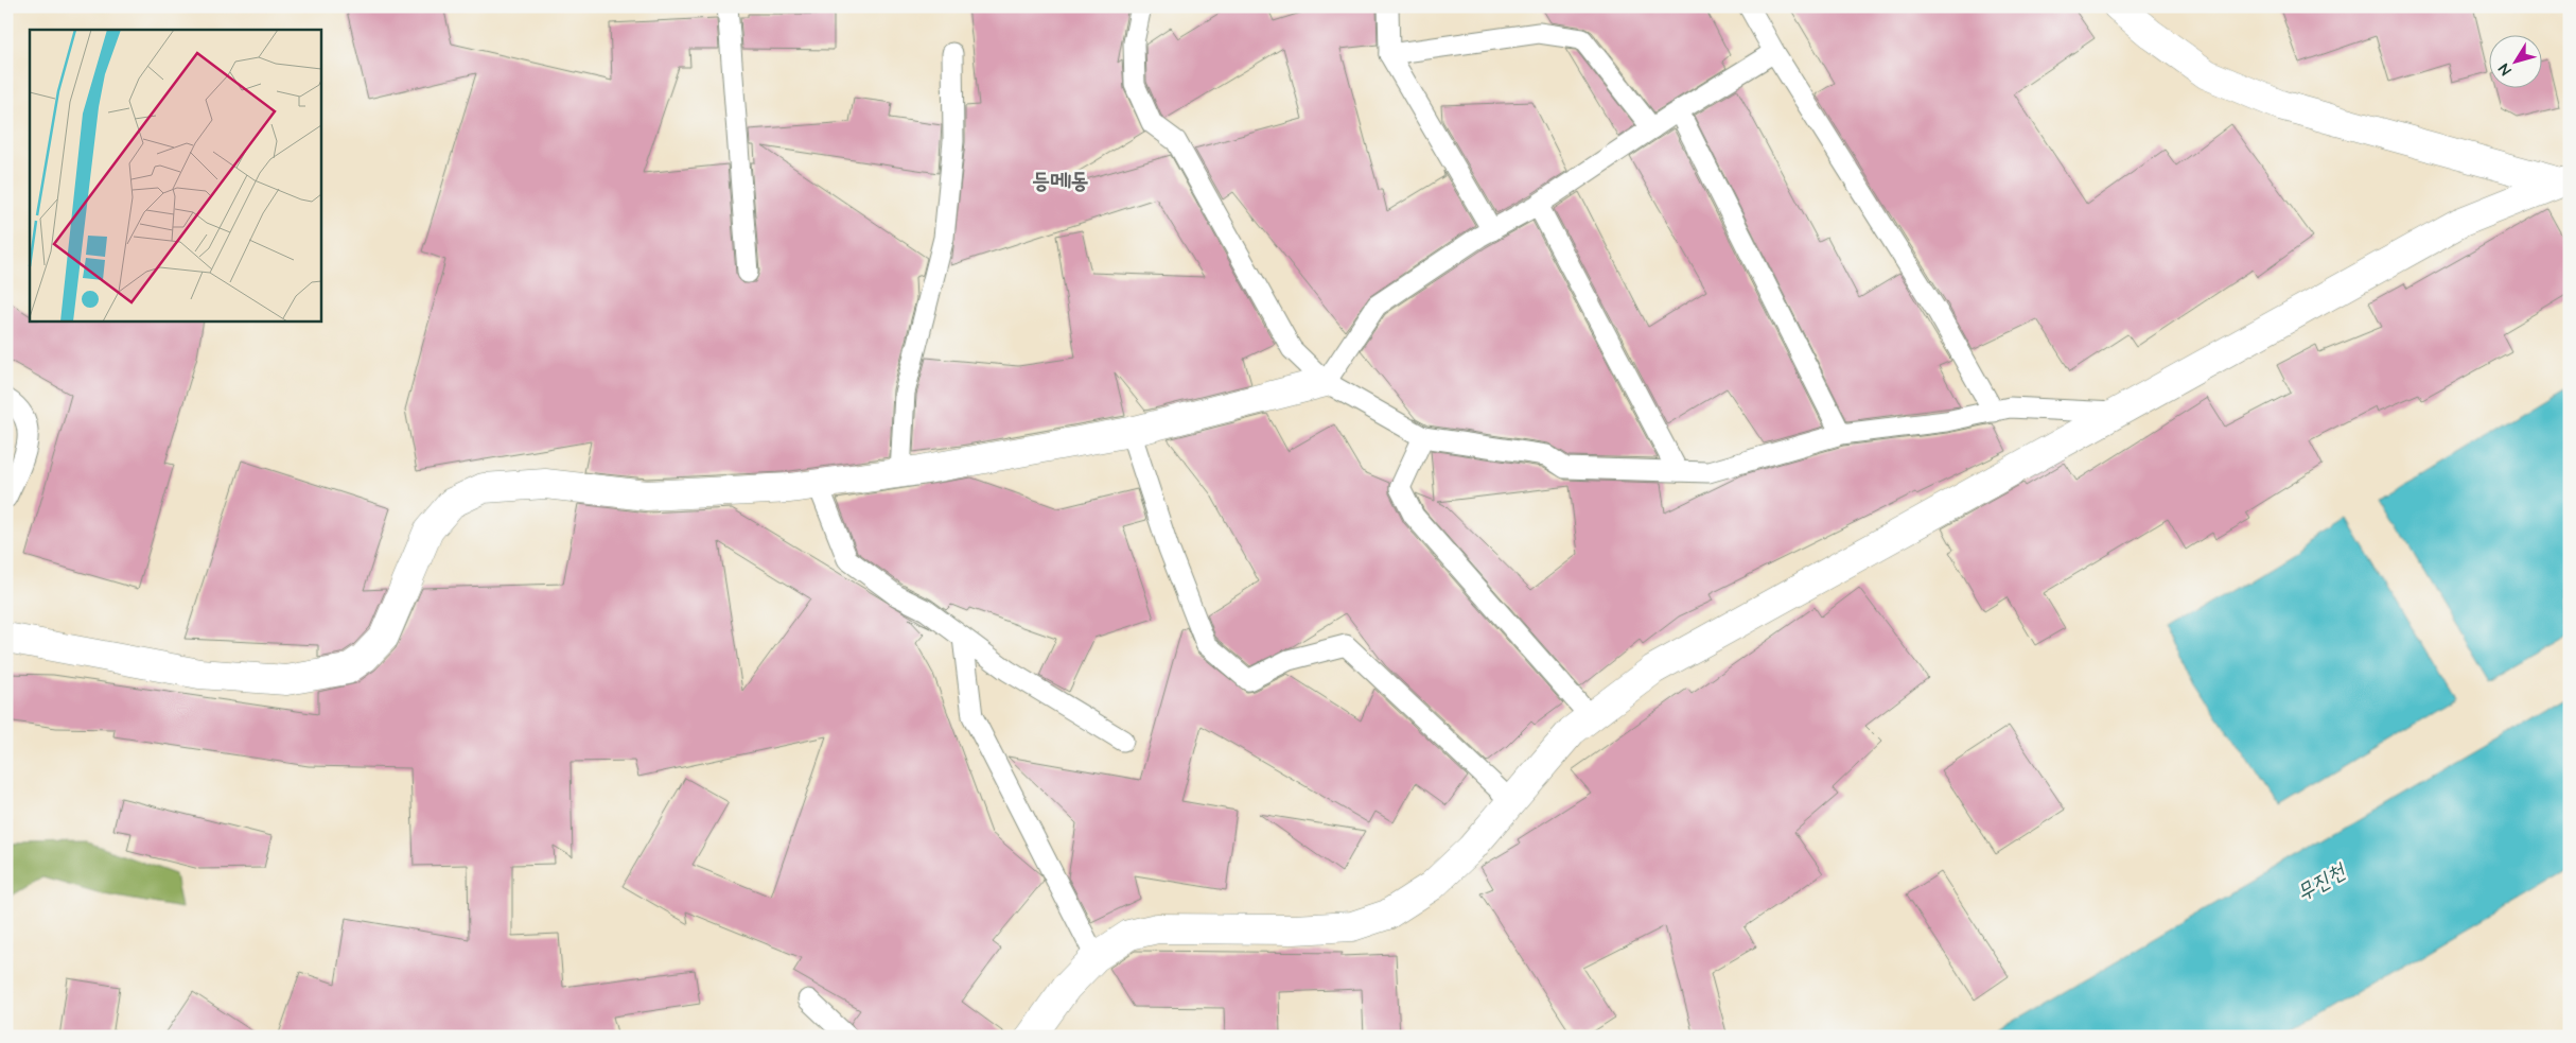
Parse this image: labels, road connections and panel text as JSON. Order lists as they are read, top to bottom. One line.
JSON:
{"districts":["등메1동"],"water":["무진천"],"north":"bottom left"}
